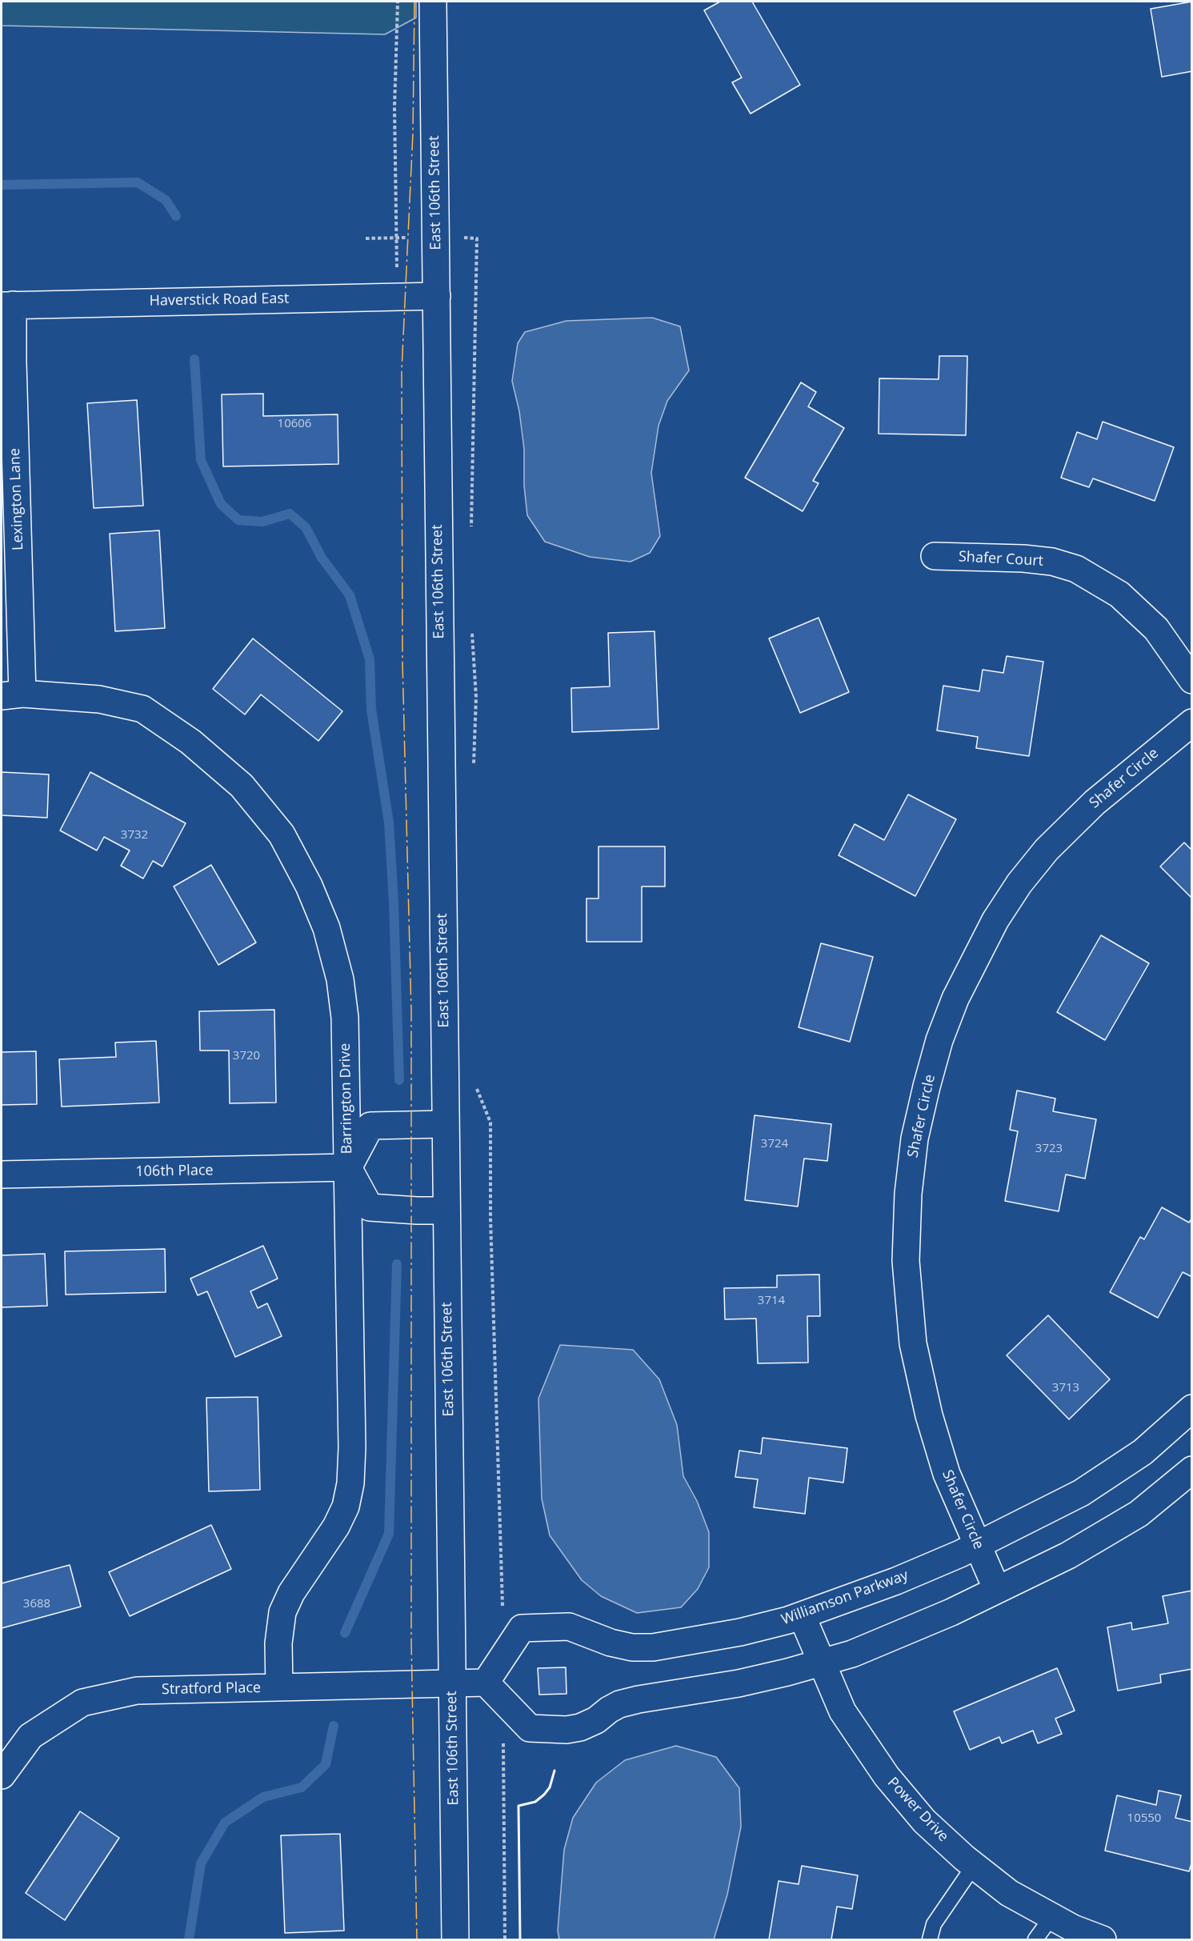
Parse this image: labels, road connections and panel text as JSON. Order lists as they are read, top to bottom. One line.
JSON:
{"streets":{"street":["East 106th Street","Haverstick Road East","Lexington Lane","Shafer Court","Shafer Circle","Barrington Drive","106th Place","Williamson Parkway","Stratford Place","Power Drive"]},"crossings":[["East 106th Street","Haverstick Road East"],["East 106th Street","Stratford Place"],["Haverstick Road East","Lexington Lane"],["Lexington Lane","Barrington Drive"],["Shafer Circle","Williamson Parkway"],["Barrington Drive","106th Place"],["Barrington Drive","Stratford Place"],["Williamson Parkway","Power Drive"]],"house_numbers":["10606","3732","3720","3724","3723","3714","3713","3688","10550"]}
